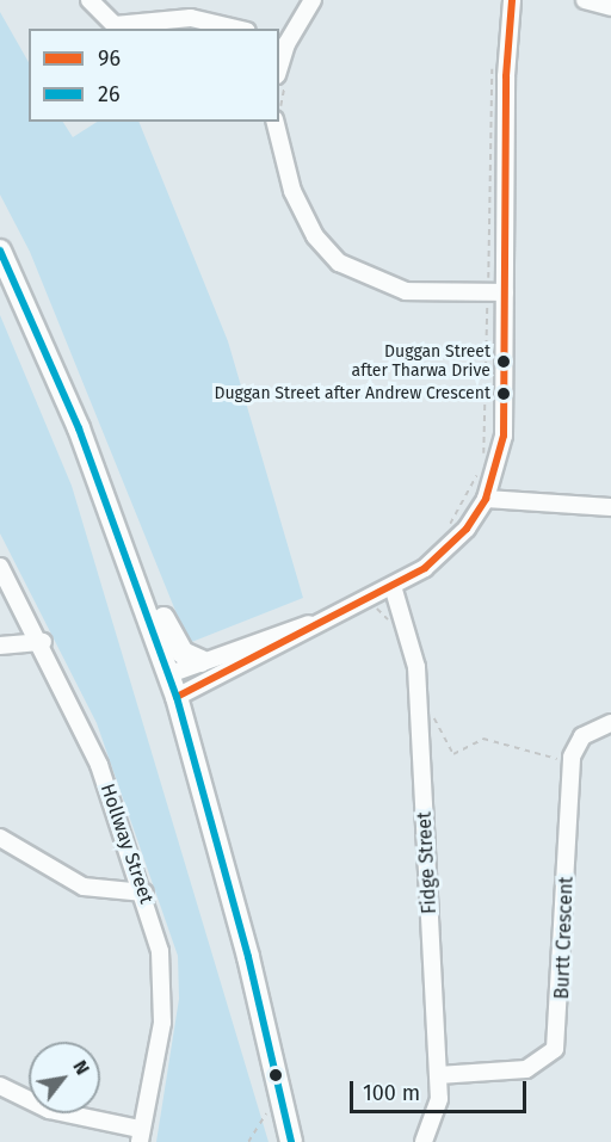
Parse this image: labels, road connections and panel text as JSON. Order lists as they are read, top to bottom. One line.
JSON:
{"streets":{"street":["Hollway Street","Fidge Street","Burtt Crescent"]},"crossings":[["Fidge Street","Burtt Crescent"]],"places":["Duggan Street after Tharwa Drive","Duggan Street after Andrew Crescent"],"lines":["transit line 96","transit line 26"],"legend":["96","26"],"scale_bar":"100 m","north":"top right"}
